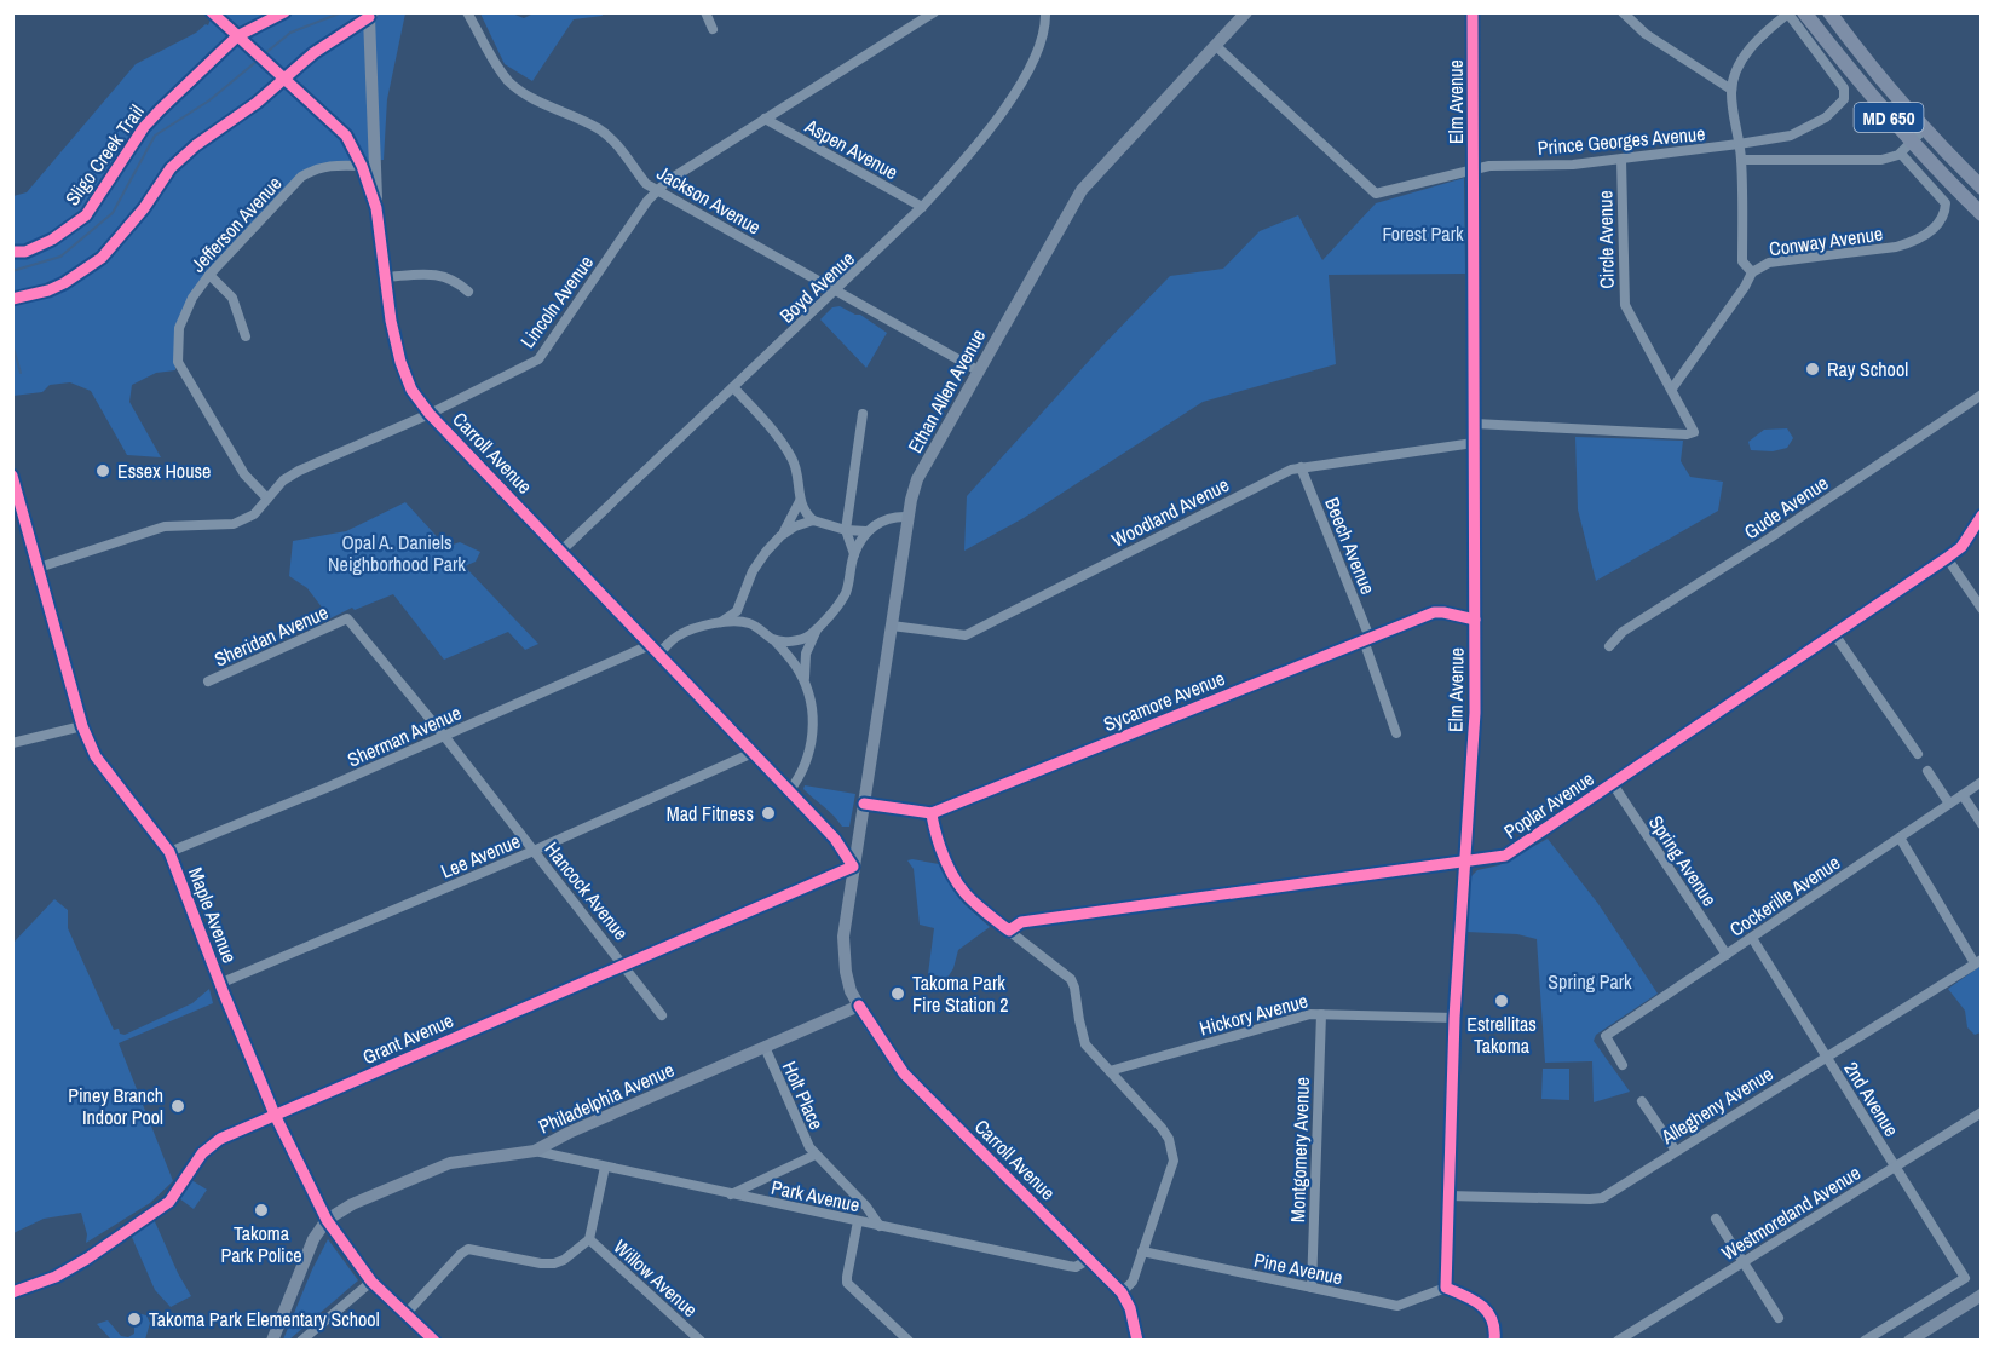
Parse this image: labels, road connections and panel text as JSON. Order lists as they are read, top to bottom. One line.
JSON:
{"streets":{"main road":["MD 650","Ethan Allen Avenue","Carroll Avenue","Maple Avenue","Philadelphia Avenue"],"street":["Elm Avenue","Prince Georges Avenue","Aspen Avenue","Jackson Avenue","Jefferson Avenue","Circle Avenue","Conway Avenue","Boyd Avenue","Lincoln Avenue","Gude Avenue","Woodland Avenue","Beech Avenue","Sheridan Avenue","Sycamore Avenue","Sherman Avenue","Poplar Avenue","Lee Avenue","Spring Avenue","Hancock Avenue","Cockerille Avenue","Hickory Avenue","Grant Avenue","Holt Place","2nd Avenue","Allegheny Avenue","Montgomery Avenue","Park Avenue","Westmoreland Avenue","Pine Avenue","Willow Avenue"],"cycle path":["Sligo Creek Trail"]},"crossings":[["Elm Avenue","Prince Georges Avenue"],["Elm Avenue","Circle Avenue"],["Elm Avenue","Woodland Avenue"],["Elm Avenue","Sycamore Avenue"],["Elm Avenue","Poplar Avenue"],["Elm Avenue","Hickory Avenue"],["Elm Avenue","Allegheny Avenue"],["Elm Avenue","Pine Avenue"],["MD 650","Conway Avenue"],["Prince Georges Avenue","Circle Avenue"],["Prince Georges Avenue","Ethan Allen Avenue"],["Aspen Avenue","Boyd Avenue"],["Aspen Avenue","Lincoln Avenue"],["Jackson Avenue","Boyd Avenue"],["Jackson Avenue","Lincoln Avenue"],["Jackson Avenue","Ethan Allen Avenue"],["Jefferson Avenue","Lincoln Avenue"],["Jefferson Avenue","Carroll Avenue"],["Circle Avenue","Conway Avenue"],["Boyd Avenue","Carroll Avenue"],["Lincoln Avenue","Carroll Avenue"],["Lincoln Avenue","Maple Avenue"],["Ethan Allen Avenue","Carroll Avenue"],["Ethan Allen Avenue","Woodland Avenue"],["Ethan Allen Avenue","Sycamore Avenue"],["Ethan Allen Avenue","Grant Avenue"],["Carroll Avenue","Sherman Avenue"],["Carroll Avenue","Lee Avenue"],["Carroll Avenue","Grant Avenue"],["Carroll Avenue","Philadelphia Avenue"],["Carroll Avenue","Park Avenue"],["Woodland Avenue","Beech Avenue"],["Beech Avenue","Sycamore Avenue"],["Sheridan Avenue","Hancock Avenue"],["Sherman Avenue","Hancock Avenue"],["Sherman Avenue","Maple Avenue"],["Poplar Avenue","Spring Avenue"],["Lee Avenue","Hancock Avenue"],["Lee Avenue","Maple Avenue"],["Spring Avenue","Cockerille Avenue"],["Hancock Avenue","Grant Avenue"],["Cockerille Avenue","2nd Avenue"],["Maple Avenue","Grant Avenue"],["Maple Avenue","Philadelphia Avenue"],["Hickory Avenue","Montgomery Avenue"],["Holt Place","Philadelphia Avenue"],["Holt Place","Park Avenue"],["Philadelphia Avenue","Park Avenue"],["2nd Avenue","Allegheny Avenue"],["2nd Avenue","Westmoreland Avenue"],["Montgomery Avenue","Pine Avenue"]],"parks":["Forest Park","Opal A. Daniels Neighborhood Park","Spring Park"],"places":["Ray School","Essex House","Mad Fitness","Takoma Park Fire Station 2","Estrellitas Takoma","Piney Branch Indoor Pool","Takoma Park Police","Takoma Park Elementary School"]}
